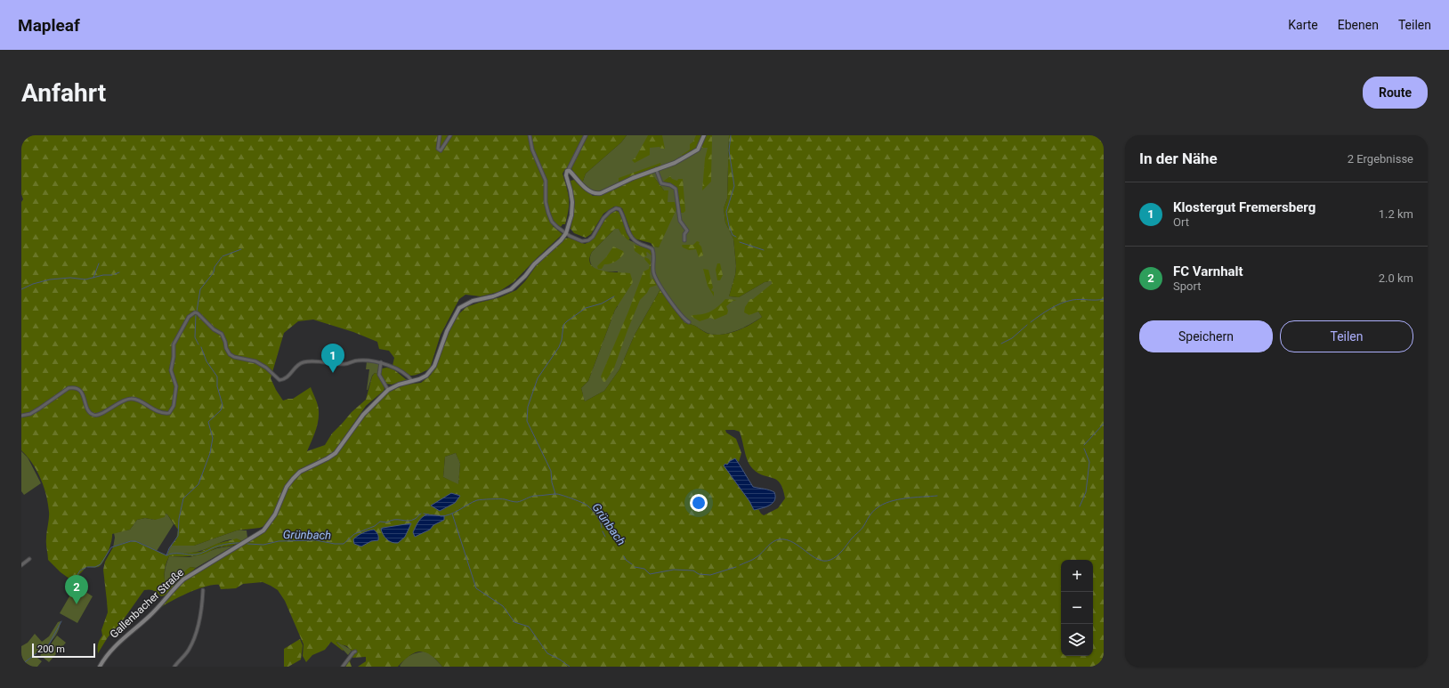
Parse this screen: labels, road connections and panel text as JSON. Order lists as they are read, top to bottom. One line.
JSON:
{"streets":{"main road":["Gallenbacher Straße"]},"water":["Grünbach"],"scale_bar":"200 m","page":{"header":"Mapleaf","nav":["Karte","Ebenen","Teilen"],"buttons":["Route",["Speichern","Teilen"]],"title":"Anfahrt","heading":["In der Nähe","2 Ergebnisse"],"list":[{"mark":"1","name":"Klostergut Fremersberg","note":"Ort","value":"1.2 km"},{"mark":"2","name":"FC Varnhalt","note":"Sport","value":"2.0 km"}],"pins":["1","2"],"map_buttons":["+","−"],"scale":"200 m"}}
